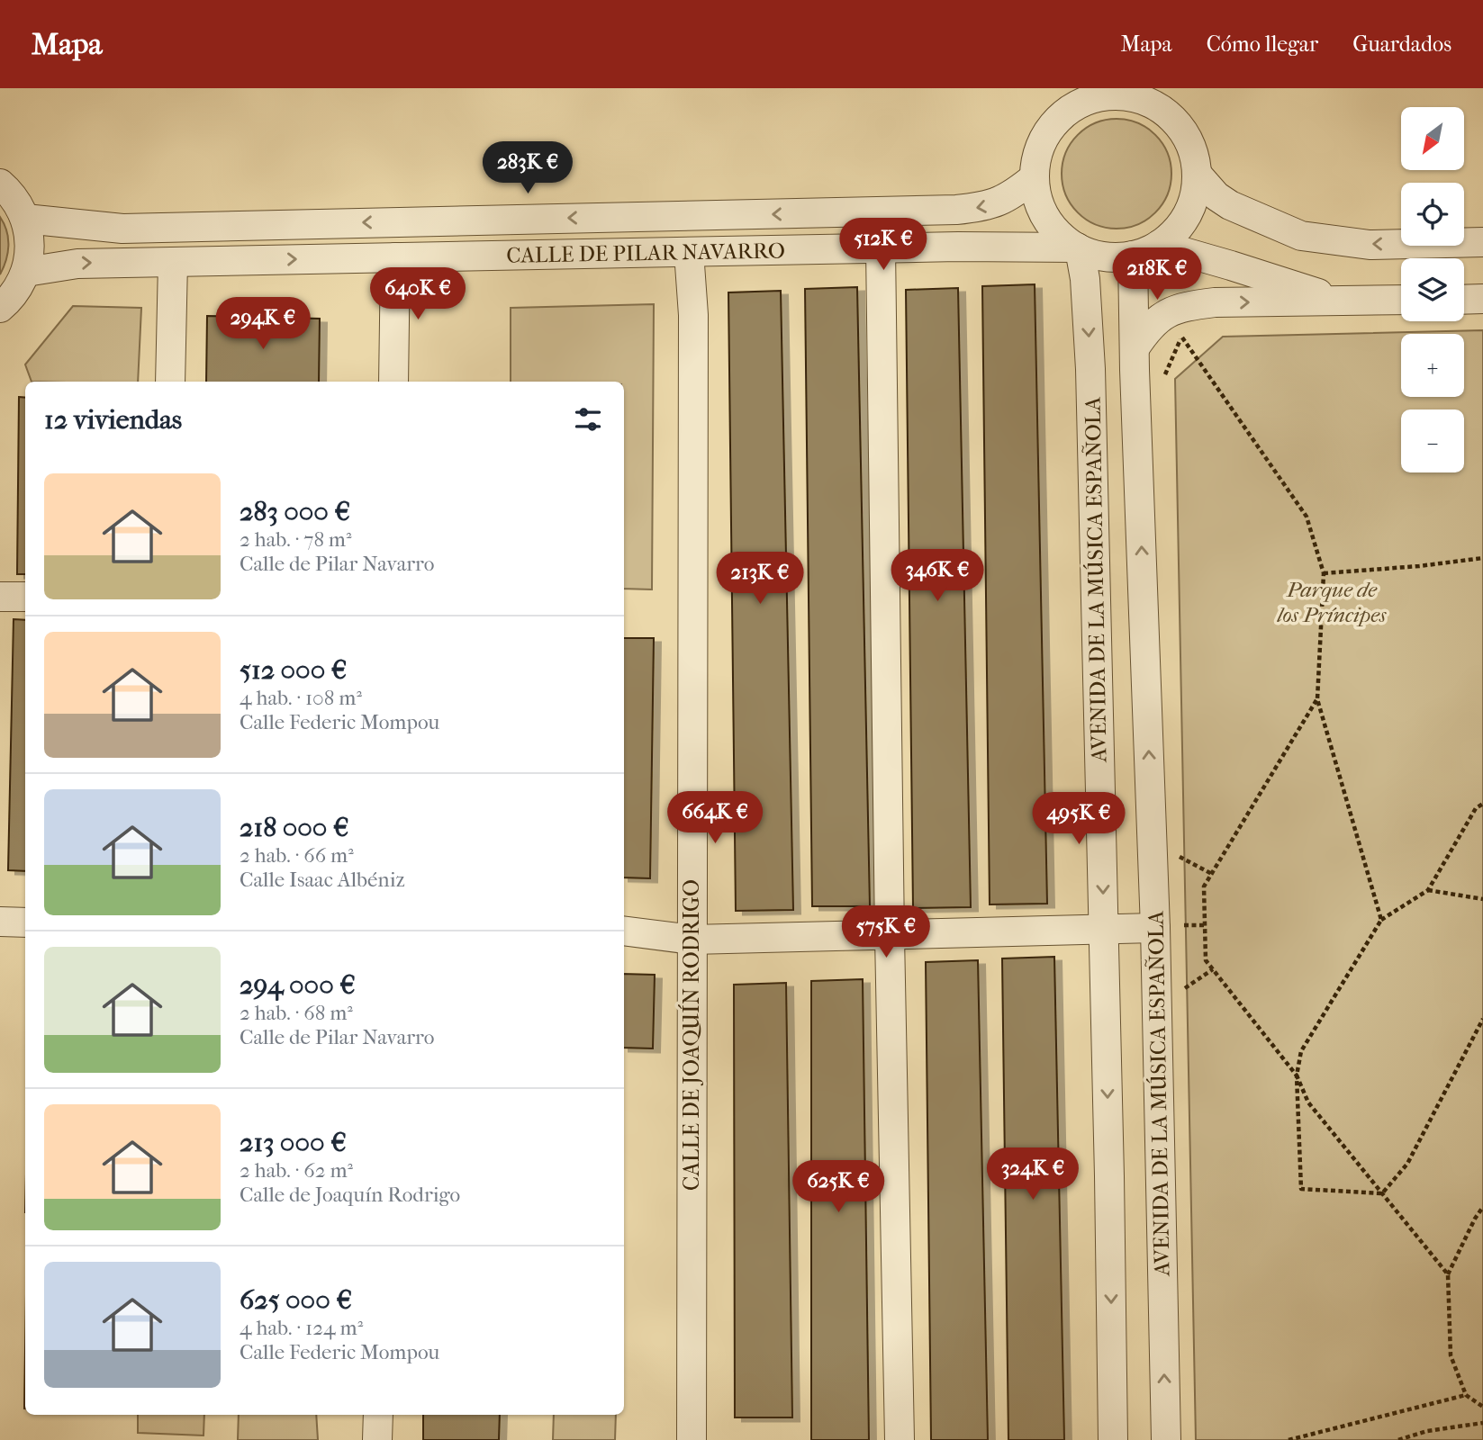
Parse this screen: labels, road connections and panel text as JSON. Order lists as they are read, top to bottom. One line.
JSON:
{"streets":{"street":["CALLE DE PILAR NAVARRO","AVENIDA DE LA MÚSICA ESPAÑOLA","CALLE DE JOAQUÍN RODRIGO"]},"crossings":[["CALLE DE PILAR NAVARRO","AVENIDA DE LA MÚSICA ESPAÑOLA"],["CALLE DE PILAR NAVARRO","CALLE DE JOAQUÍN RODRIGO"]],"parks":["Parque de los Príncipes"],"north":"bottom left","page":{"header":"Mapa","nav":["Mapa","Cómo llegar","Guardados"],"map_buttons":["+","−"],"price":["283K €","512K €","218K €","640K €","294K €","346K €","213K €","664K €","495K €","575K €","324K €","625K €"],"heading":"12 viviendas","list":[{"name":"283 000 €","note":"2 hab. · 78 m² · Calle de Pilar Navarro"},{"name":"512 000 €","note":"4 hab. · 108 m² · Calle Federic Mompou"},{"name":"218 000 €","note":"2 hab. · 66 m² · Calle Isaac Albéniz"},{"name":"294 000 €","note":"2 hab. · 68 m² · Calle de Pilar Navarro"},{"name":"213 000 €","note":"2 hab. · 62 m² · Calle de Joaquín Rodrigo"},{"name":"625 000 €","note":"4 hab. · 124 m² · Calle Federic Mompou"}]}}
